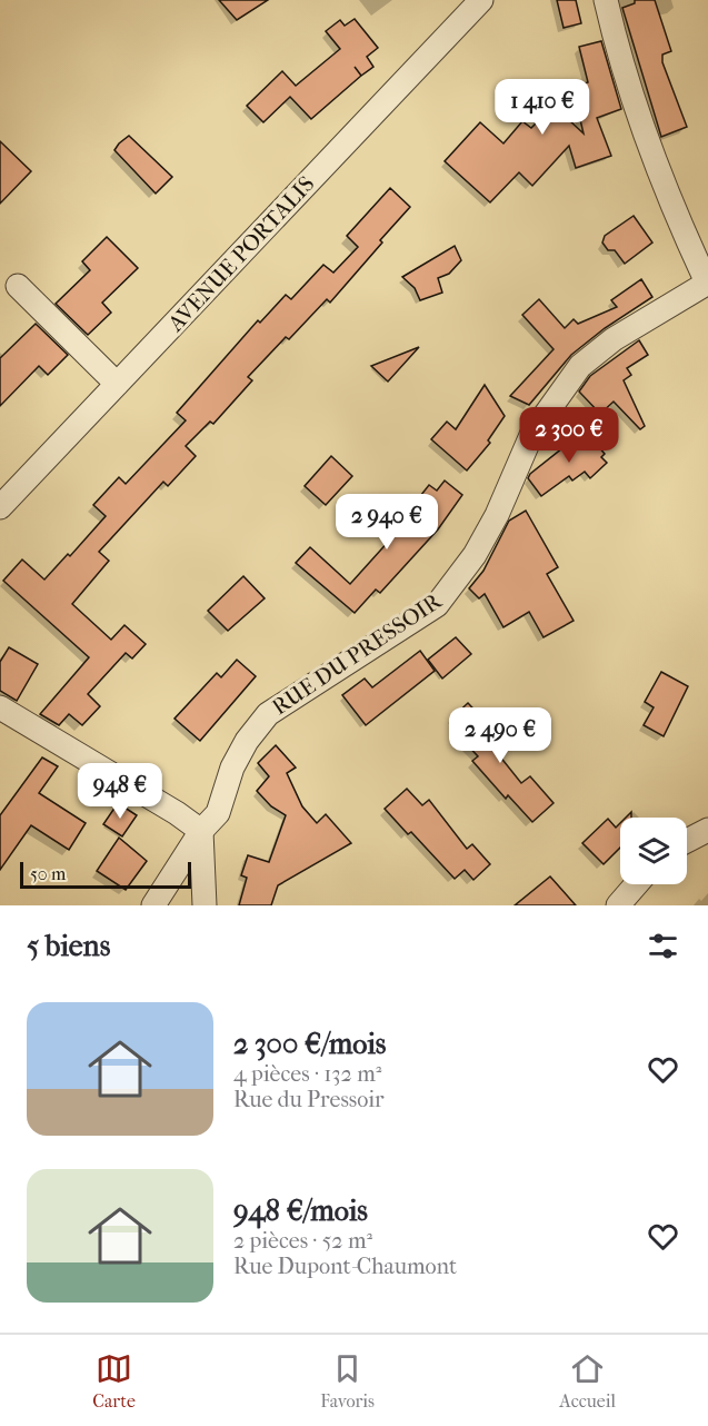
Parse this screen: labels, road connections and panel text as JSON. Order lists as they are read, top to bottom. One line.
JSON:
{"streets":{"street":["AVENUE PORTALIS","RUE DU PRESSOIR"]},"scale_bar":"50 m","page":{"price":["1 410 €","2 300 €","2 940 €","2 490 €","948 €"],"scale":"50 m","heading":"5 biens","list":[{"name":"2 300 €/mois","note":"4 pièces · 132 m² · Rue du Pressoir"},{"name":"948 €/mois","note":"2 pièces · 52 m² · Rue Dupont-Chaumont"}],"tabs":["Carte","Favoris","Accueil"]}}
